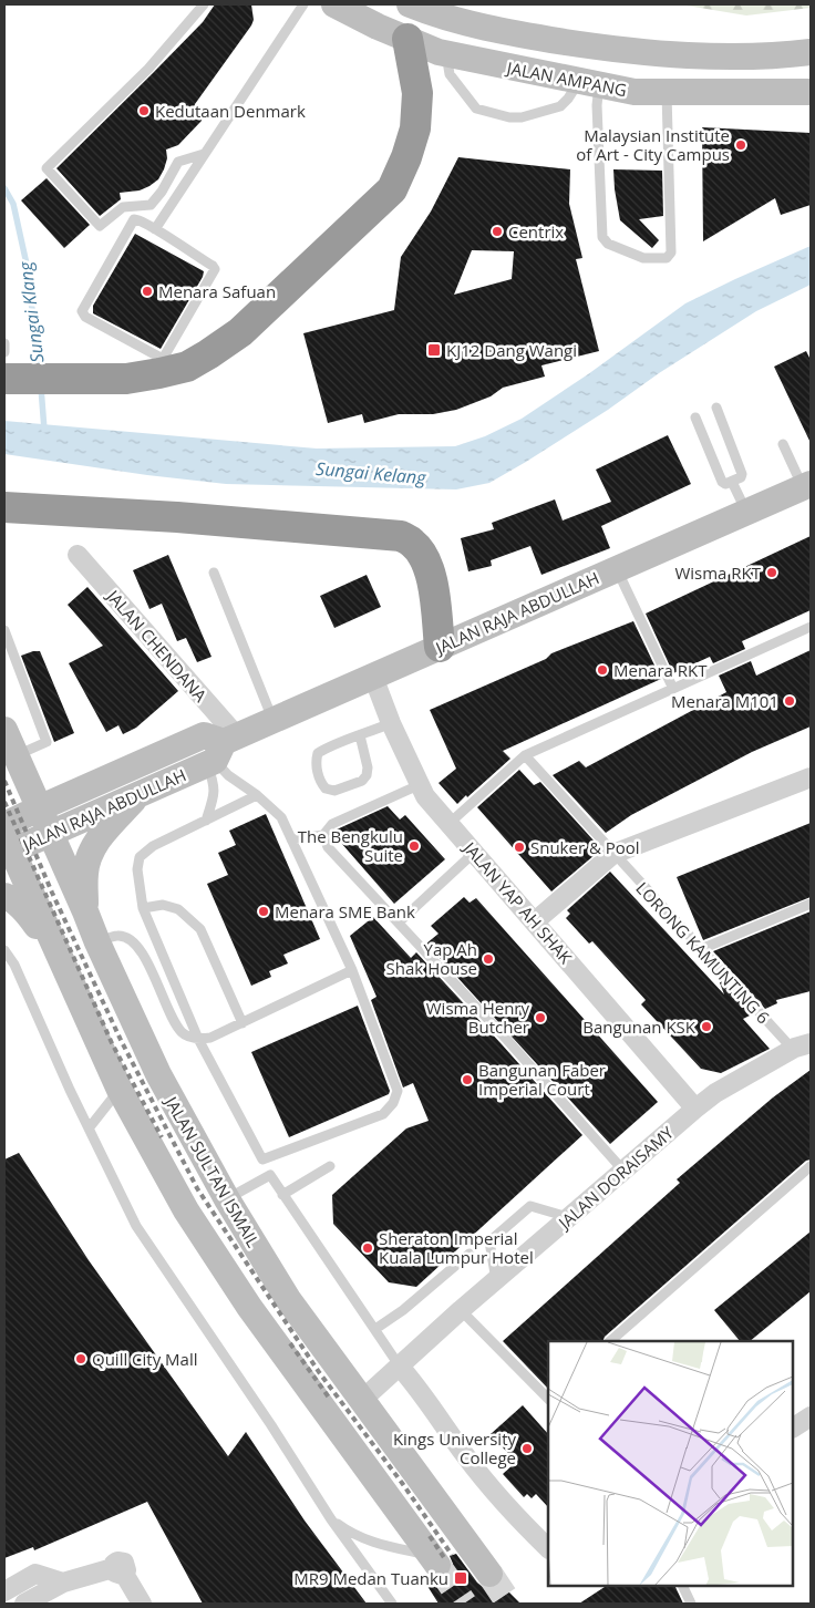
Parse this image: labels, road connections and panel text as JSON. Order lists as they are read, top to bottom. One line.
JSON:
{"streets":{"main road":["JALAN AMPANG","JALAN RAJA ABDULLAH","JALAN SULTAN ISMAIL"],"street":["JALAN CHENDANA","JALAN YAP AH SHAK","JALAN DORAISAMY"],"lane":["LORONG KAMUNTING 6"]},"crossings":[["JALAN RAJA ABDULLAH","JALAN CHENDANA"],["JALAN RAJA ABDULLAH","JALAN YAP AH SHAK"],["JALAN RAJA ABDULLAH","JALAN SULTAN ISMAIL"],["JALAN YAP AH SHAK","JALAN DORAISAMY"],["LORONG KAMUNTING 6","JALAN DORAISAMY"],["JALAN SULTAN ISMAIL","JALAN DORAISAMY"]],"water":["Sungai Klang","Sungai Kelang"],"places":{"other":["Kedutaan Denmark","Malaysian Institute of Art - City Campus","Centrix","Menara Safuan","Wisma RKT","Menara RKT","Menara M101","The Bengkulu Suite","Snuker & Pool","Menara SME Bank","Yap Ah Shak House","Wisma Henry Butcher","Bangunan KSK","Bangunan Faber Imperial Court","Sheraton Imperial Kuala Lumpur Hotel","Quill City Mall","Kings University College"],"transit":["KJ12 Dang Wangi","MR9 Medan Tuanku"]}}
